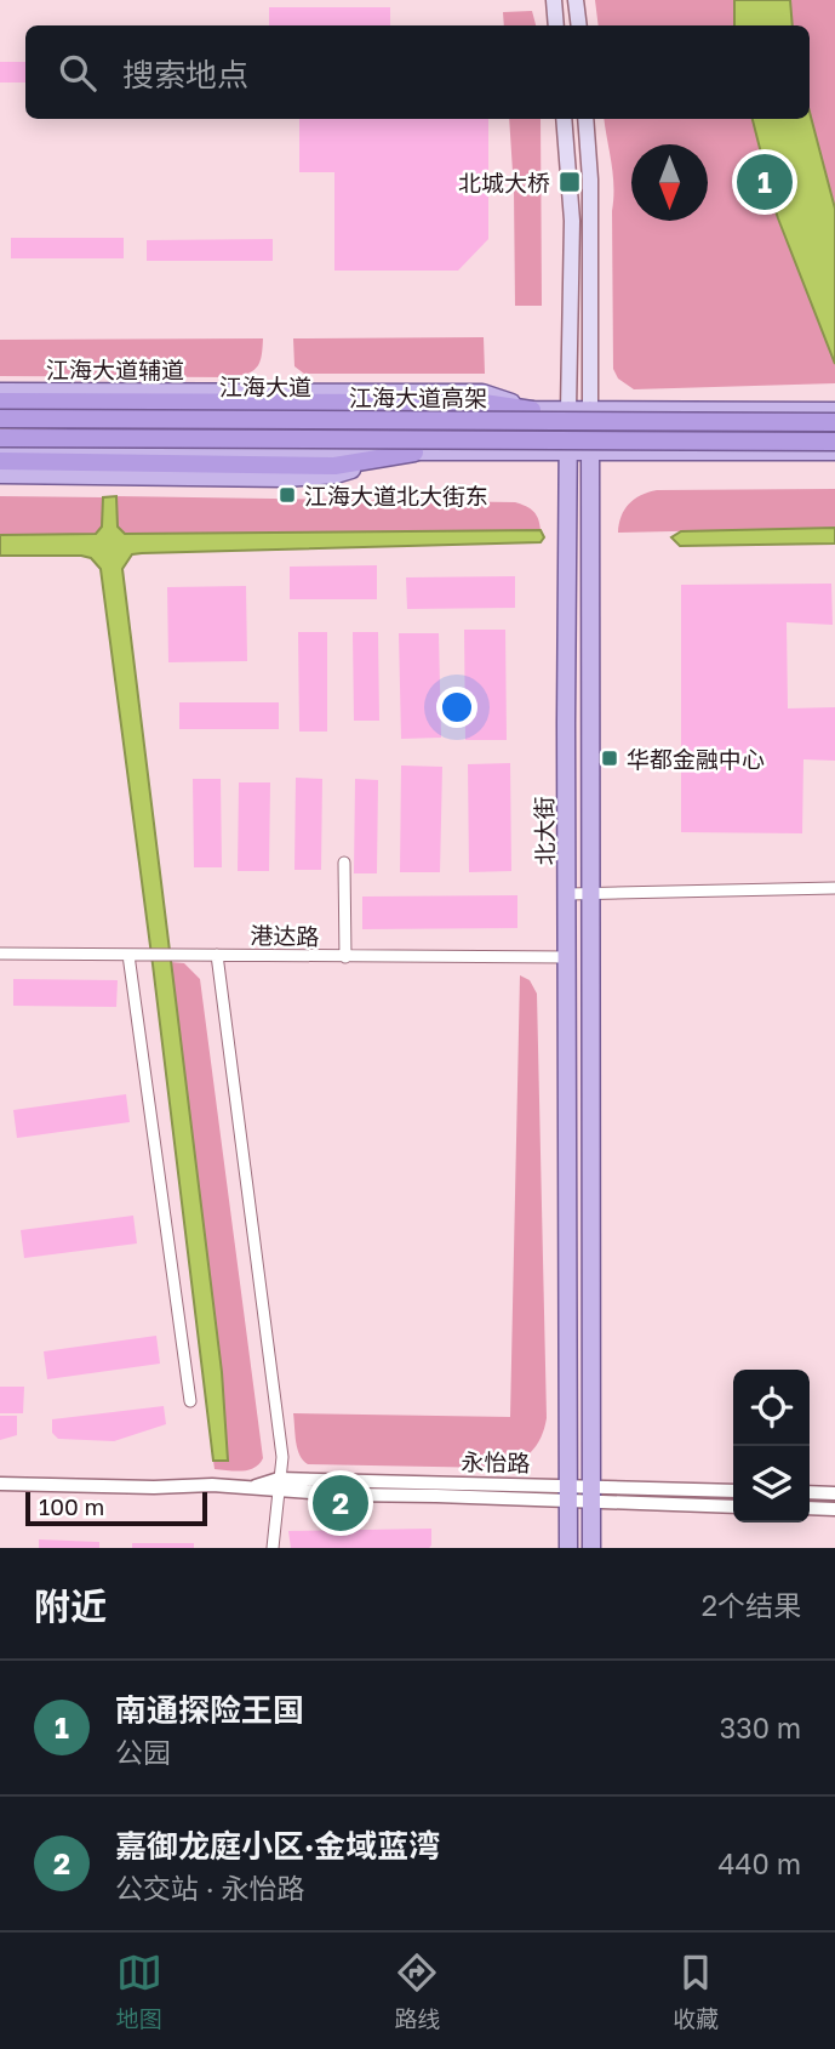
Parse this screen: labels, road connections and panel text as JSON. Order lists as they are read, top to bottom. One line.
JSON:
{"streets":{"highway":["江海大道高架"],"main road":["江海大道辅道","江海大道","北大街"],"street":["港达路","永怡路"]},"crossings":[["江海大道辅道","江海大道"],["江海大道","北大街"],["北大街","港达路"],["北大街","永怡路"]],"places":{"transit":["北城大桥","江海大道北大街东","华都金融中心"]},"scale_bar":"100 m","north":"bottom","page":{"search":"搜索地点","pins":["1","2"],"scale":"100 m","heading":["附近","2个结果"],"list":[{"mark":"1","name":"南通探险王国","note":"公园","value":"330 m"},{"mark":"2","name":"嘉御龙庭小区·金域蓝湾","note":"公交站 · 永怡路","value":"440 m"}],"nav":["地图","路线","收藏"]}}
